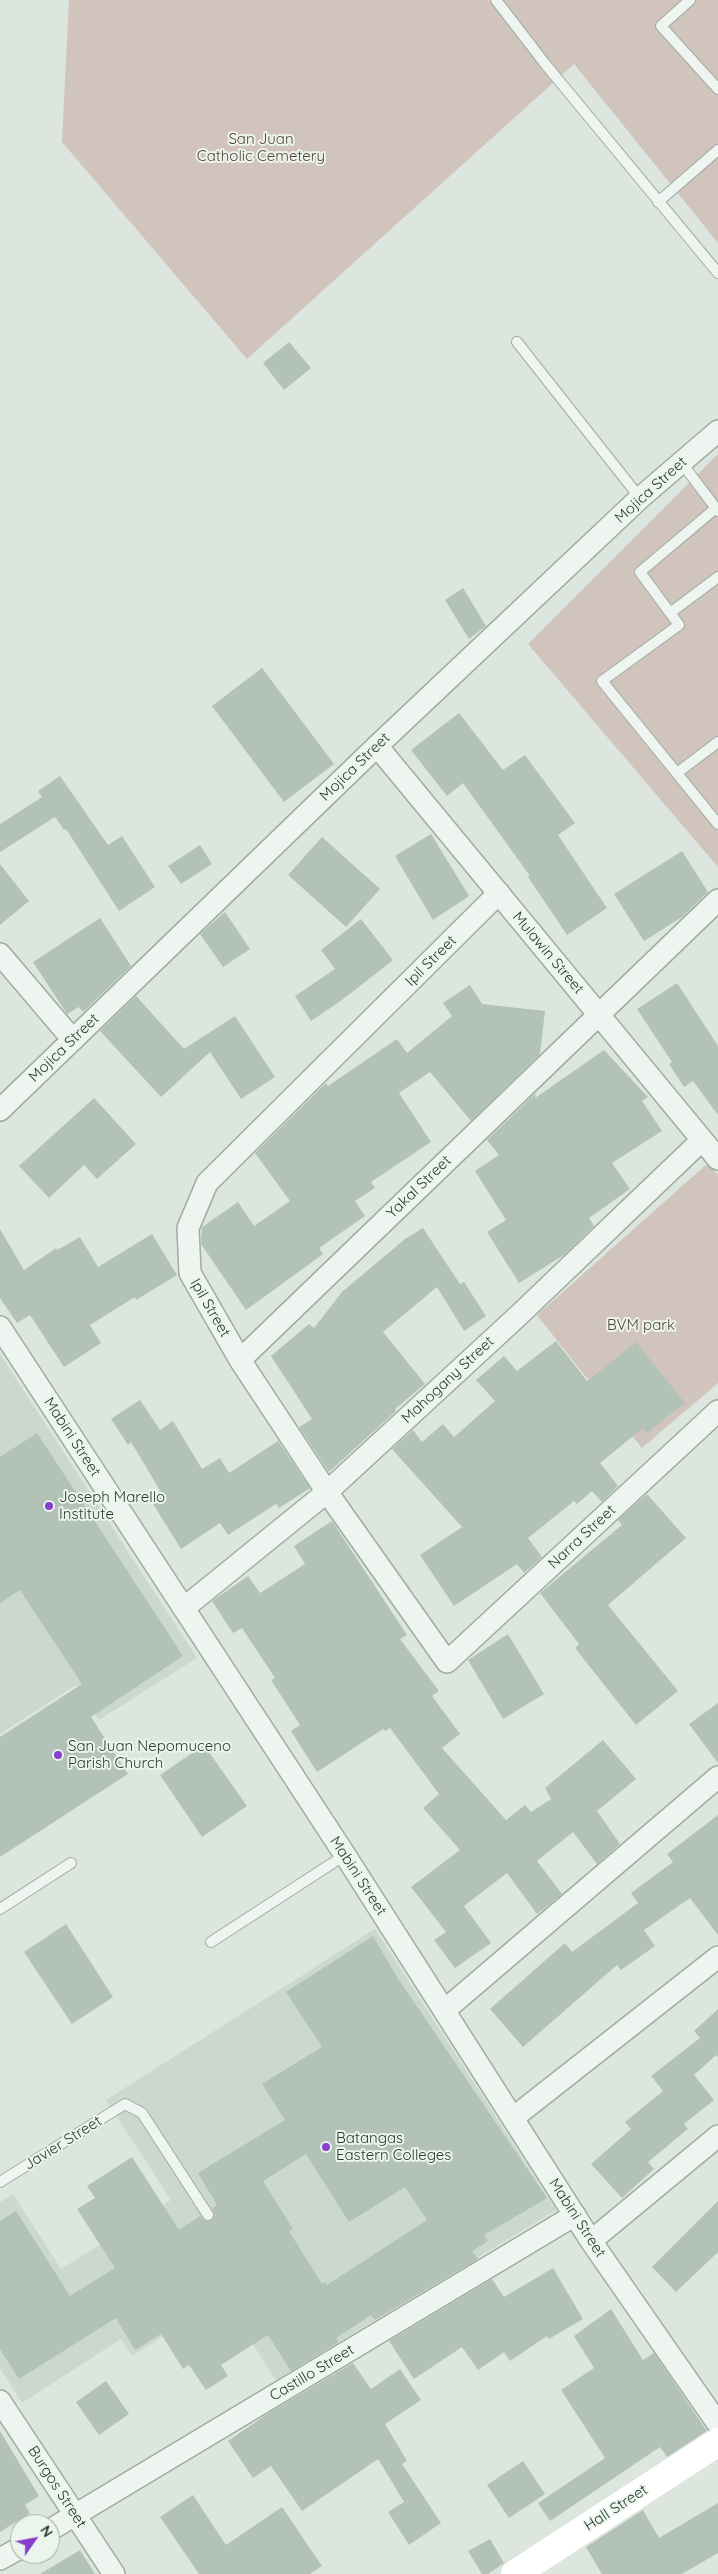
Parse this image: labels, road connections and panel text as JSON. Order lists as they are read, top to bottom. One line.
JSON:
{"streets":{"main road":["Hall Street"],"street":["Mojica Street","Mulawin Street","Ipil Street","Yakal Street","Mahogany Street","Mabini Street","Narra Street","Castillo Street","Burgos Street"],"lane":["Javier Street"]},"crossings":[["Mojica Street","Mulawin Street"],["Mulawin Street","Ipil Street"],["Mulawin Street","Yakal Street"],["Mulawin Street","Mahogany Street"],["Ipil Street","Yakal Street"],["Ipil Street","Mahogany Street"],["Ipil Street","Narra Street"],["Mahogany Street","Mabini Street"],["Mabini Street","Castillo Street"],["Castillo Street","Burgos Street"]],"parks":["San Juan Catholic Cemetery","BVM park"],"places":["Joseph Marello Institute","San Juan Nepomuceno Parish Church","Batangas Eastern Colleges"],"north":"top right"}
